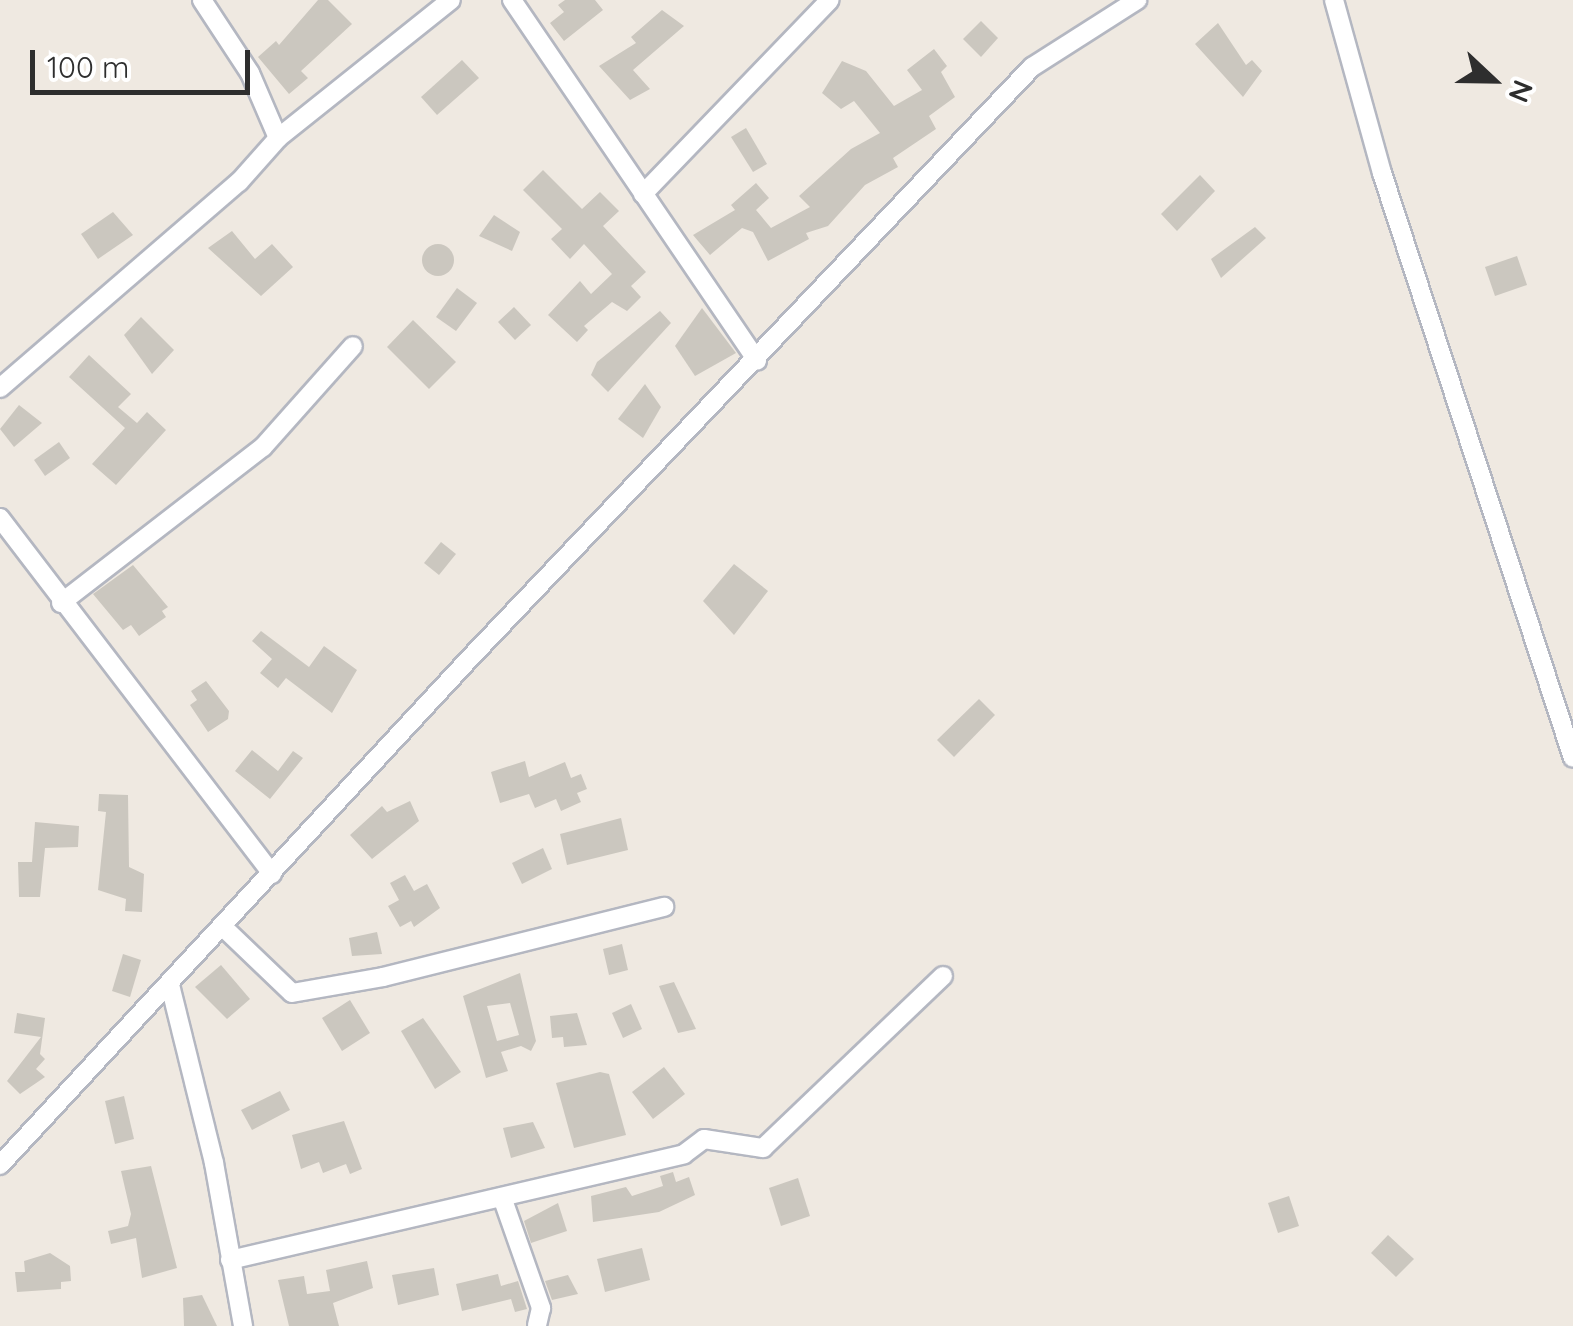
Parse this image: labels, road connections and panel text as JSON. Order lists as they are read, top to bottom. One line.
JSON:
{"scale_bar":"100 m","north":"right"}
